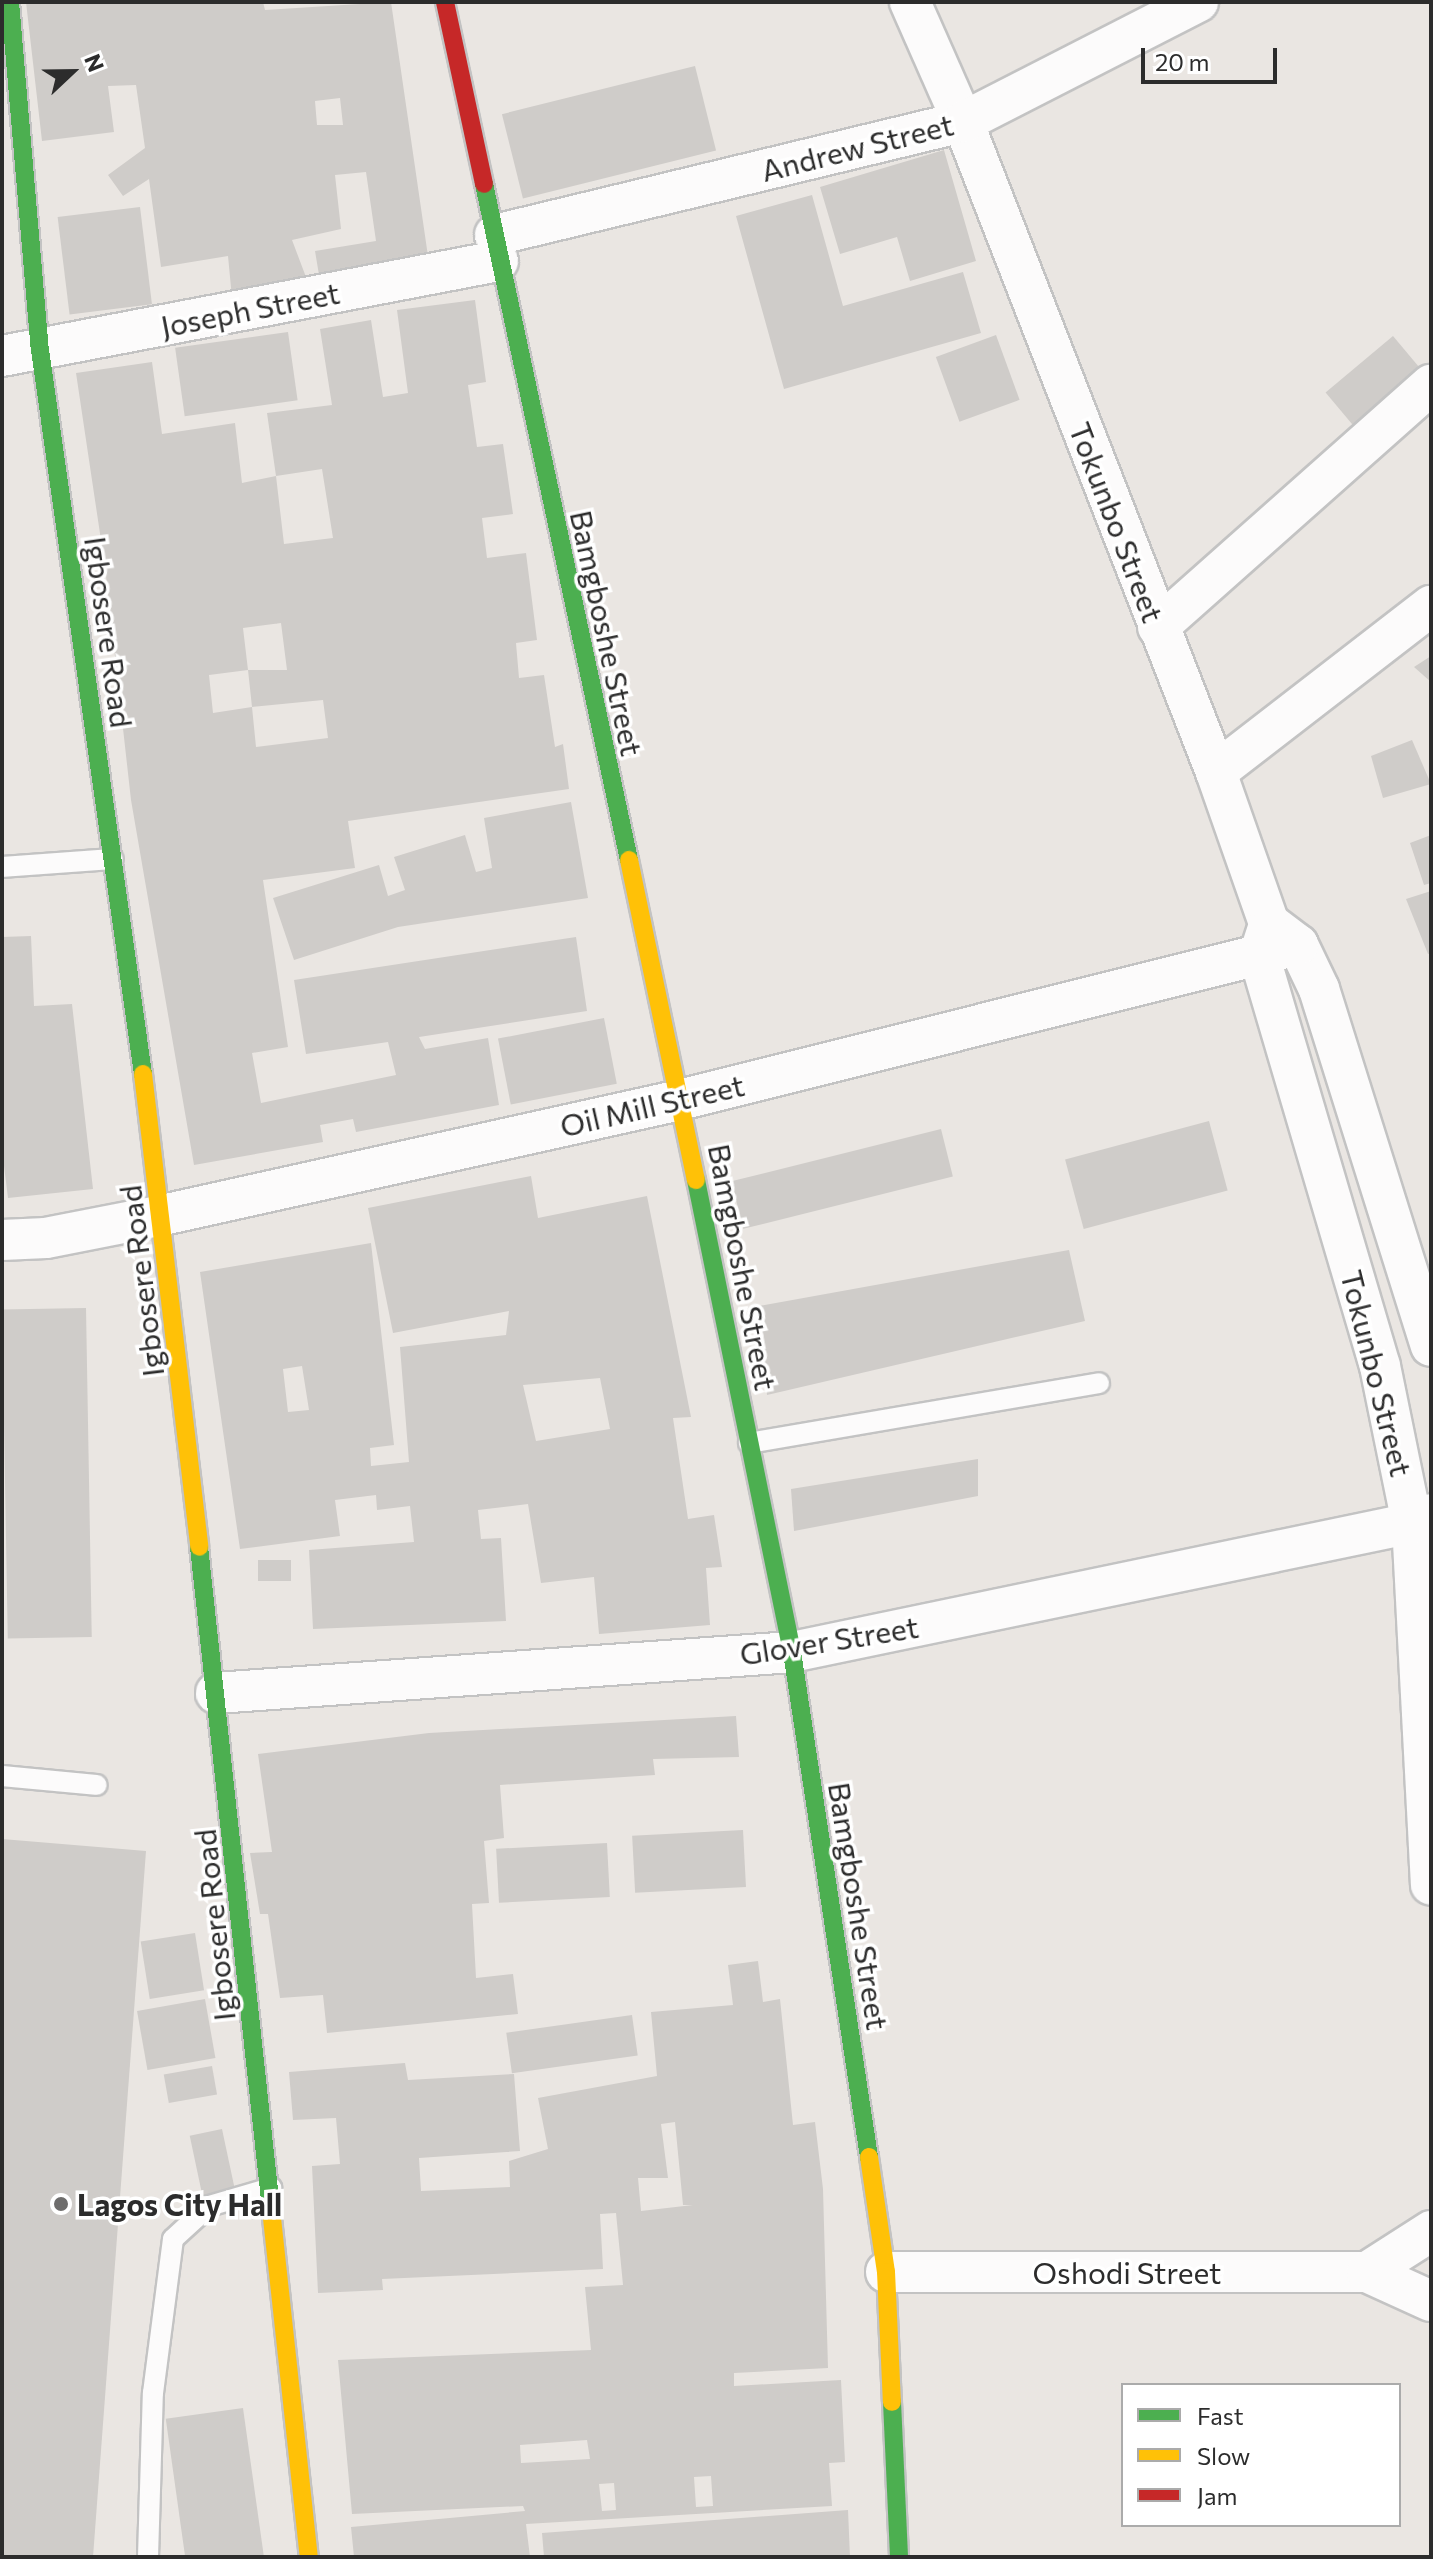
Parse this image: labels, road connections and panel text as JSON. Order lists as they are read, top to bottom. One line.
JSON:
{"streets":{"main road":["Igbosere Road","Bamgboshe Street"],"street":["Andrew Street","Joseph Street","Tokunbo Street","Oil Mill Street","Glover Street","Oshodi Street"]},"crossings":[["Andrew Street","Joseph Street"],["Andrew Street","Tokunbo Street"],["Andrew Street","Bamgboshe Street"],["Joseph Street","Igbosere Road"],["Joseph Street","Bamgboshe Street"],["Tokunbo Street","Oil Mill Street"],["Tokunbo Street","Glover Street"],["Igbosere Road","Oil Mill Street"],["Igbosere Road","Glover Street"],["Bamgboshe Street","Oil Mill Street"],["Bamgboshe Street","Glover Street"],["Bamgboshe Street","Oshodi Street"]],"places":["Lagos City Hall"],"legend":["Fast","Slow","Jam"],"scale_bar":"20 m","north":"right"}
